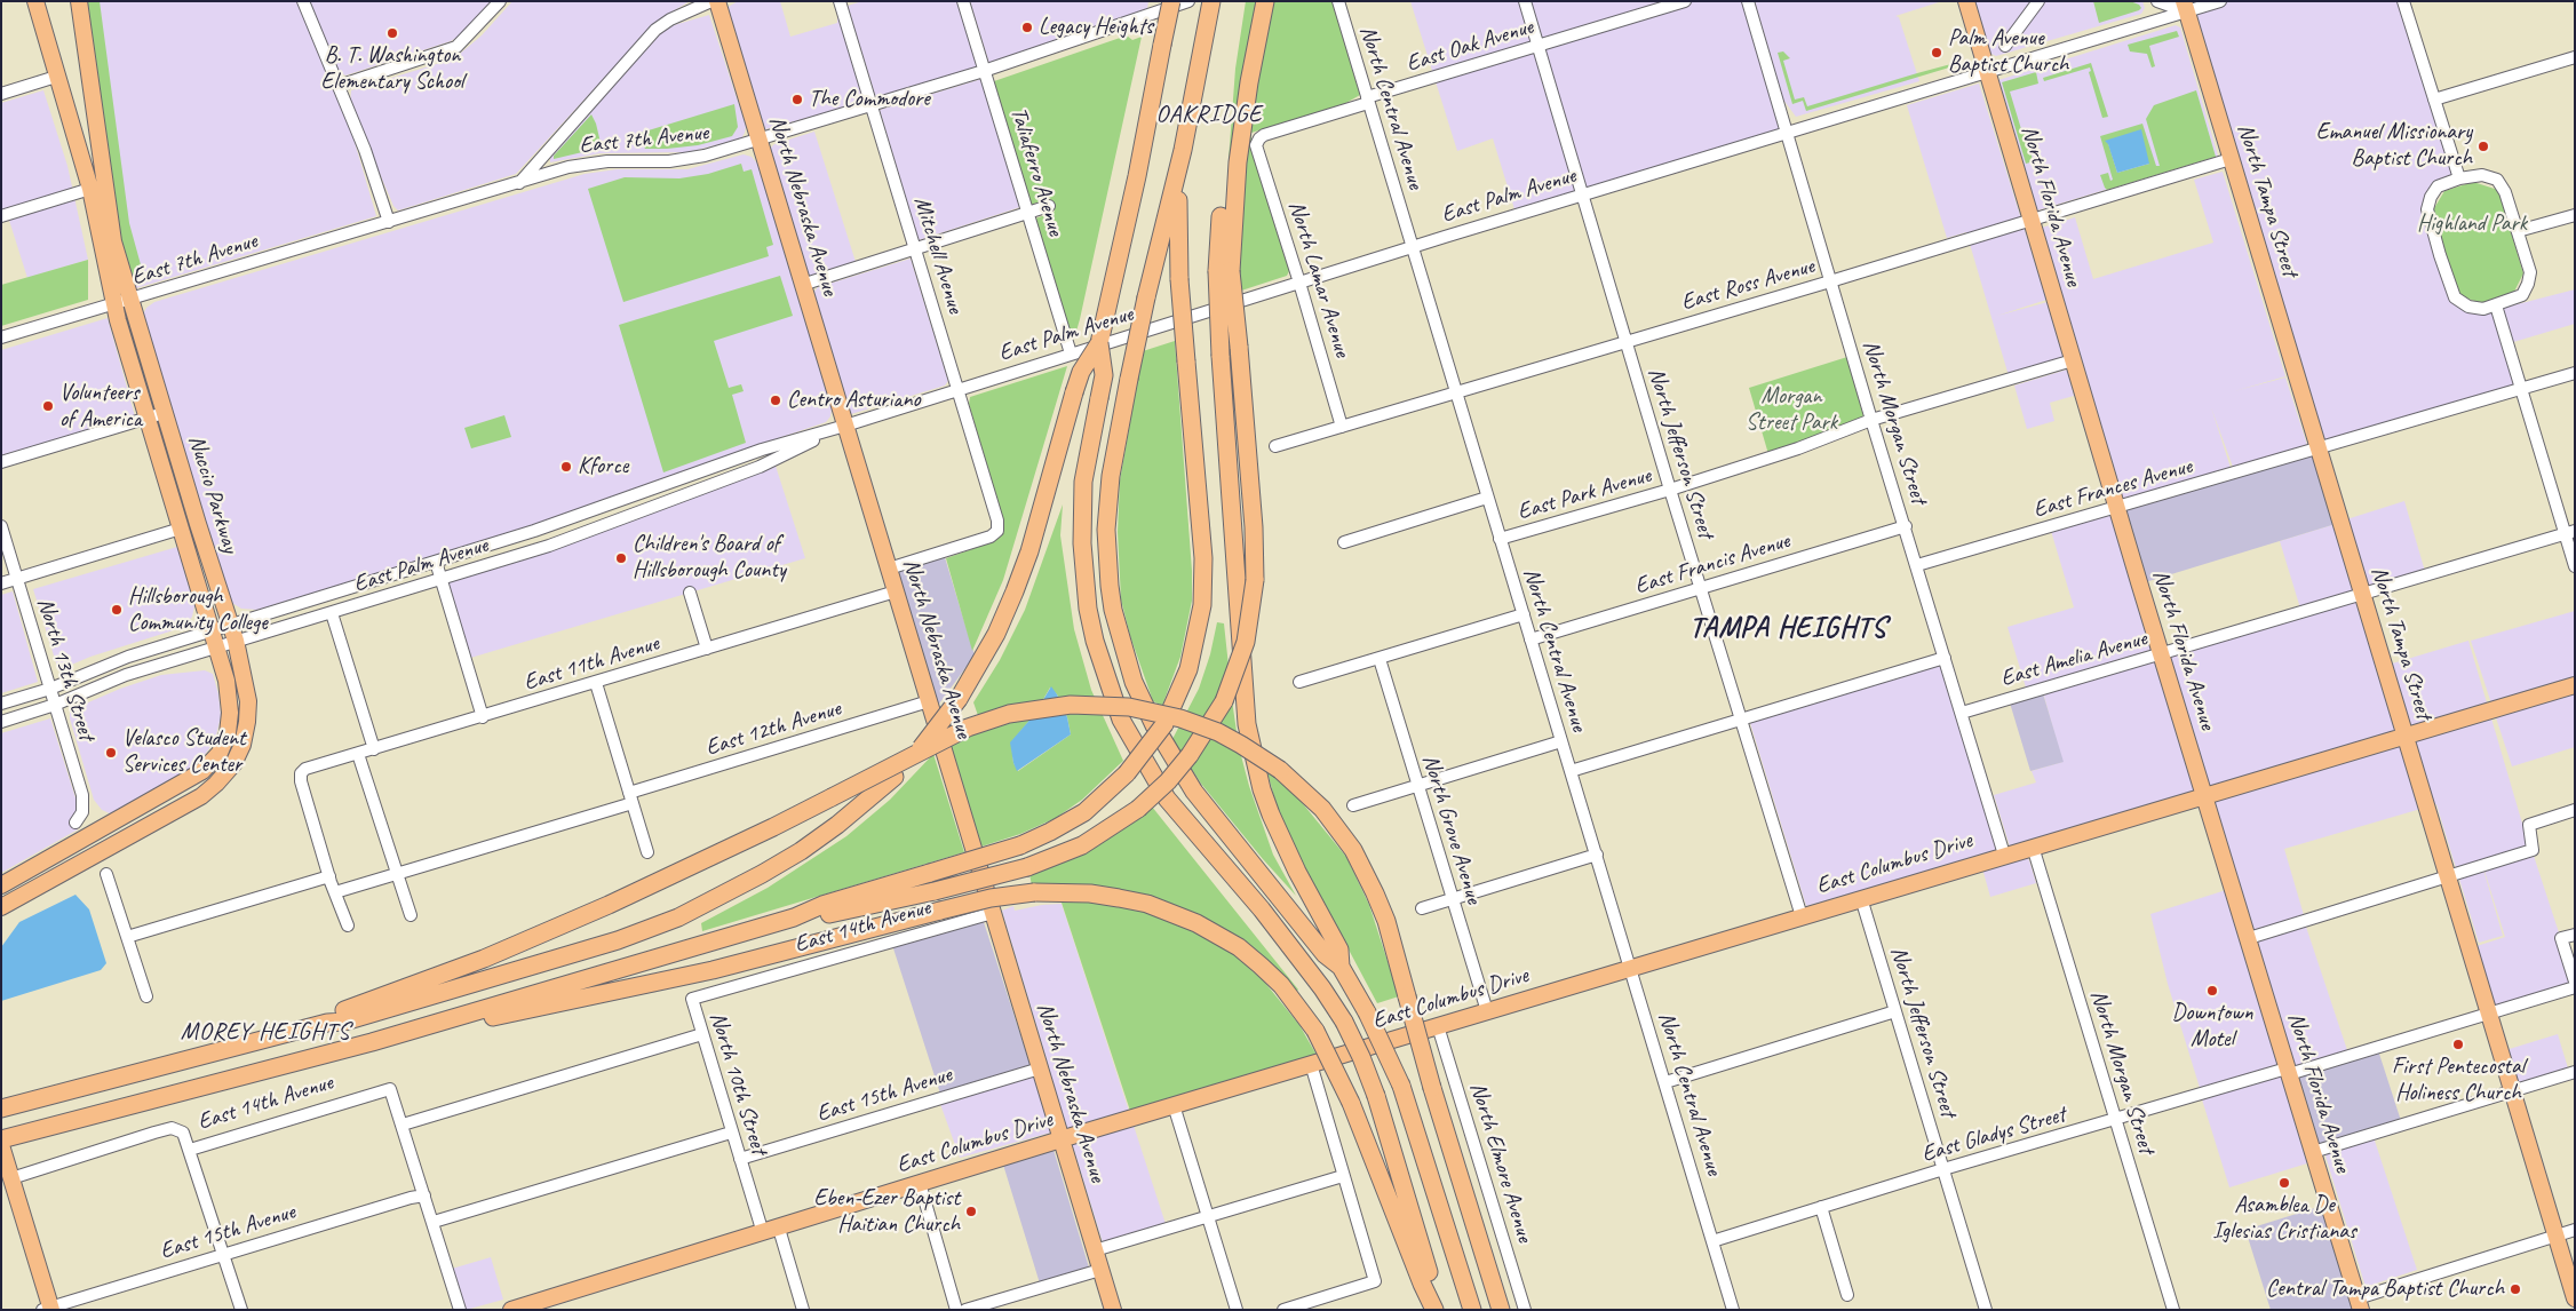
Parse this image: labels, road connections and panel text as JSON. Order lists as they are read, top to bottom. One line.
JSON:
{"streets":{"main road":["North Tampa Street","North Nebraska Avenue","North Florida Avenue","Nuccio Parkway","East Columbus Drive"],"street":["East Oak Avenue","North Central Avenue","East 7th Avenue","Taliaferro Avenue","East Palm Avenue","Mitchell Avenue","North Lamar Avenue","East Ross Avenue","North Morgan Street","North Jefferson Street","East Frances Avenue","East Park Avenue","East Francis Avenue","East Amelia Avenue","East 11th Avenue","North 13th Street","East 12th Avenue","North Grove Avenue","East 14th Avenue","North 10th Street","East 15th Avenue","East Gladys Street","North Elmore Avenue"]},"crossings":[["East Oak Avenue","North Central Avenue"],["East Oak Avenue","North Lamar Avenue"],["East Oak Avenue","North Jefferson Street"],["North Central Avenue","East Palm Avenue"],["North Central Avenue","East Ross Avenue"],["North Central Avenue","East Park Avenue"],["North Central Avenue","East Francis Avenue"],["North Central Avenue","East Columbus Drive"],["North Central Avenue","East Gladys Street"],["East 7th Avenue","Taliaferro Avenue"],["East 7th Avenue","North Nebraska Avenue"],["East 7th Avenue","Mitchell Avenue"],["East 7th Avenue","Nuccio Parkway"],["Taliaferro Avenue","East Palm Avenue"],["East Palm Avenue","North Tampa Street"],["East Palm Avenue","North Nebraska Avenue"],["East Palm Avenue","North Florida Avenue"],["East Palm Avenue","Mitchell Avenue"],["East Palm Avenue","North Lamar Avenue"],["East Palm Avenue","North Morgan Street"],["East Palm Avenue","North Jefferson Street"],["East Palm Avenue","Nuccio Parkway"],["East Palm Avenue","North 13th Street"],["North Tampa Street","East Ross Avenue"],["North Tampa Street","East Frances Avenue"],["North Tampa Street","East Amelia Avenue"],["North Tampa Street","East Columbus Drive"],["North Tampa Street","East Gladys Street"],["North Nebraska Avenue","Mitchell Avenue"],["North Nebraska Avenue","East 11th Avenue"],["North Nebraska Avenue","East 12th Avenue"],["North Nebraska Avenue","East Columbus Drive"],["North Nebraska Avenue","East 14th Avenue"],["North Nebraska Avenue","East 15th Avenue"],["North Florida Avenue","East Ross Avenue"],["North Florida Avenue","East Frances Avenue"],["North Florida Avenue","East Park Avenue"],["North Florida Avenue","East Amelia Avenue"],["North Florida Avenue","East Columbus Drive"],["North Florida Avenue","East Gladys Street"],["North Lamar Avenue","East Ross Avenue"],["East Ross Avenue","North Morgan Street"],["East Ross Avenue","North Jefferson Street"],["North Morgan Street","East Frances Avenue"],["North Morgan Street","East Park Avenue"],["North Morgan Street","East Francis Avenue"],["North Morgan Street","East Amelia Avenue"],["North Morgan Street","East Columbus Drive"],["North Morgan Street","East Gladys Street"],["North Jefferson Street","East Park Avenue"],["North Jefferson Street","East Francis Avenue"],["North Jefferson Street","East Columbus Drive"],["North Jefferson Street","East Gladys Street"],["North Grove Avenue","East Columbus Drive"],["East Columbus Drive","North 10th Street"],["East Columbus Drive","North Elmore Avenue"],["East 14th Avenue","North 10th Street"],["North 10th Street","East 15th Avenue"]],"districts":["OAKRIDGE","TAMPA HEIGHTS","MOREY HEIGHTS"],"parks":["Highland Park","Morgan Street Park"],"places":["Legacy Heights","B. T. Washington Elementary School","Palm Avenue Baptist Church","The Commodore","Emanuel Missionary Baptist Church","Centro Asturiano","Volunteers of America","Kforce","Children's Board of Hillsborough County","Hillsborough Community College","Velasco Student Services Center","Downtown Motel","First Pentecostal Holiness Church","Asamblea De Iglesias Cristianas","Eben-Ezer Baptist Haitian Church","Central Tampa Baptist Church"]}
